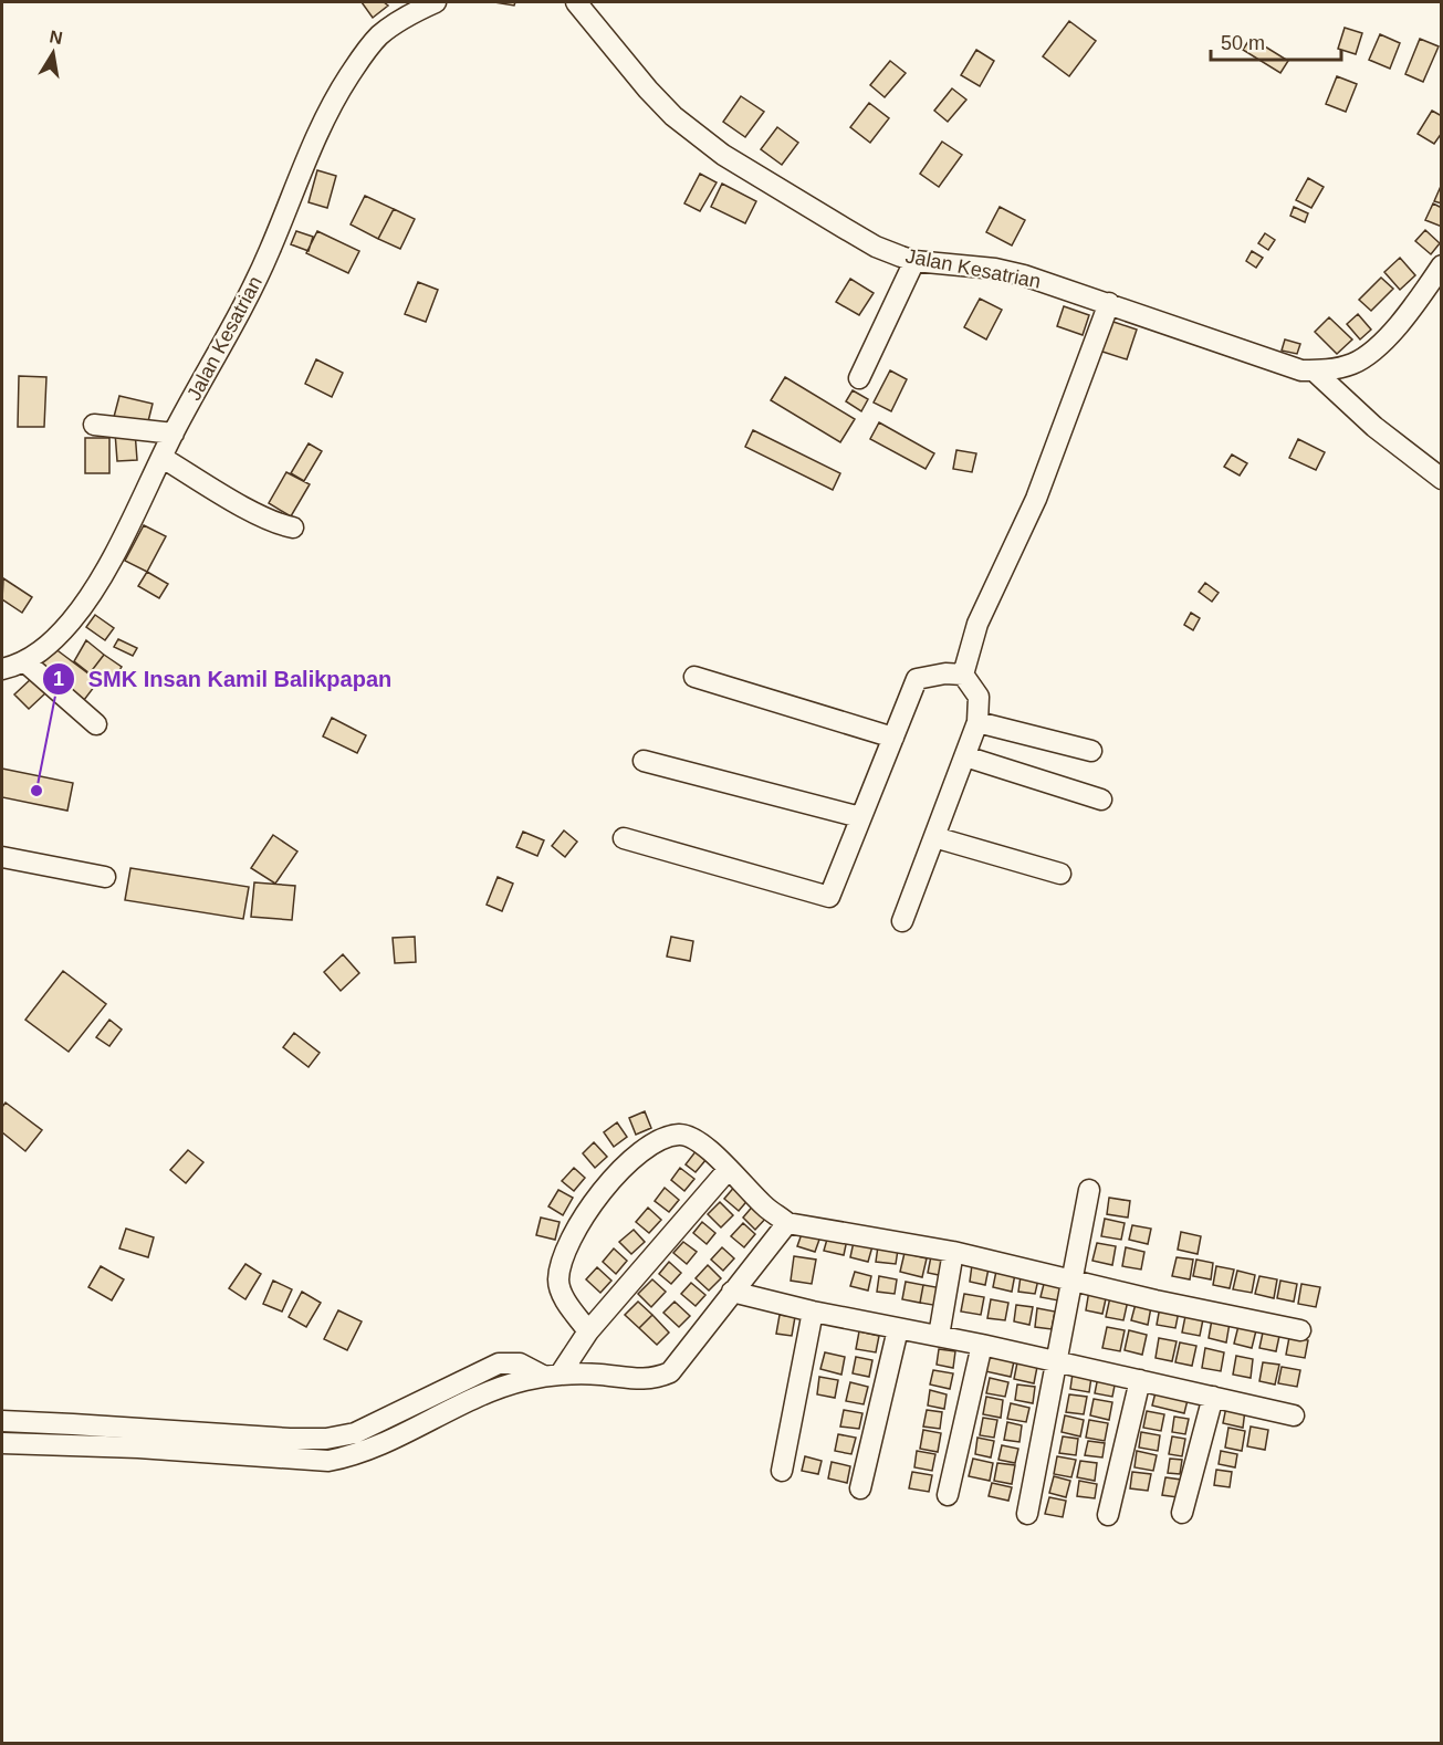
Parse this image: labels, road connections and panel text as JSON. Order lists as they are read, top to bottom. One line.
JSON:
{"streets":{"street":["Jalan Kesatrian"]},"places":["SMK Insan Kamil Balikpapan"],"scale_bar":"50 m","north":"top"}
